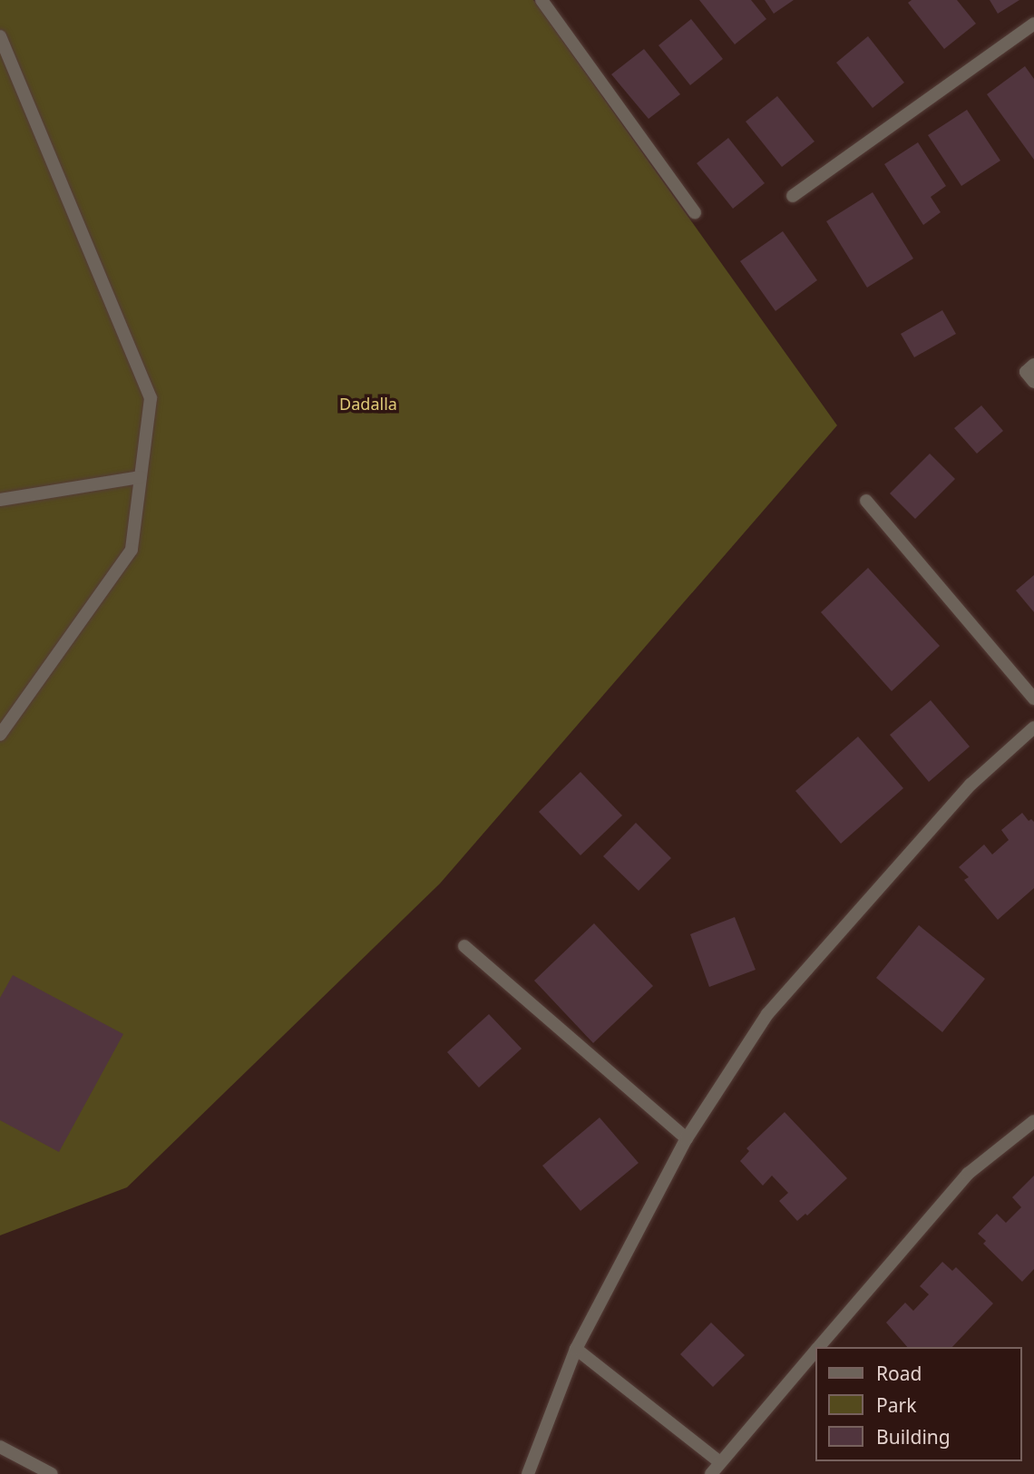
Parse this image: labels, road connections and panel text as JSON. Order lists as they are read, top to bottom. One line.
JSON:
{"parks":["Dadalla"],"legend":["Road","Park","Building"]}
